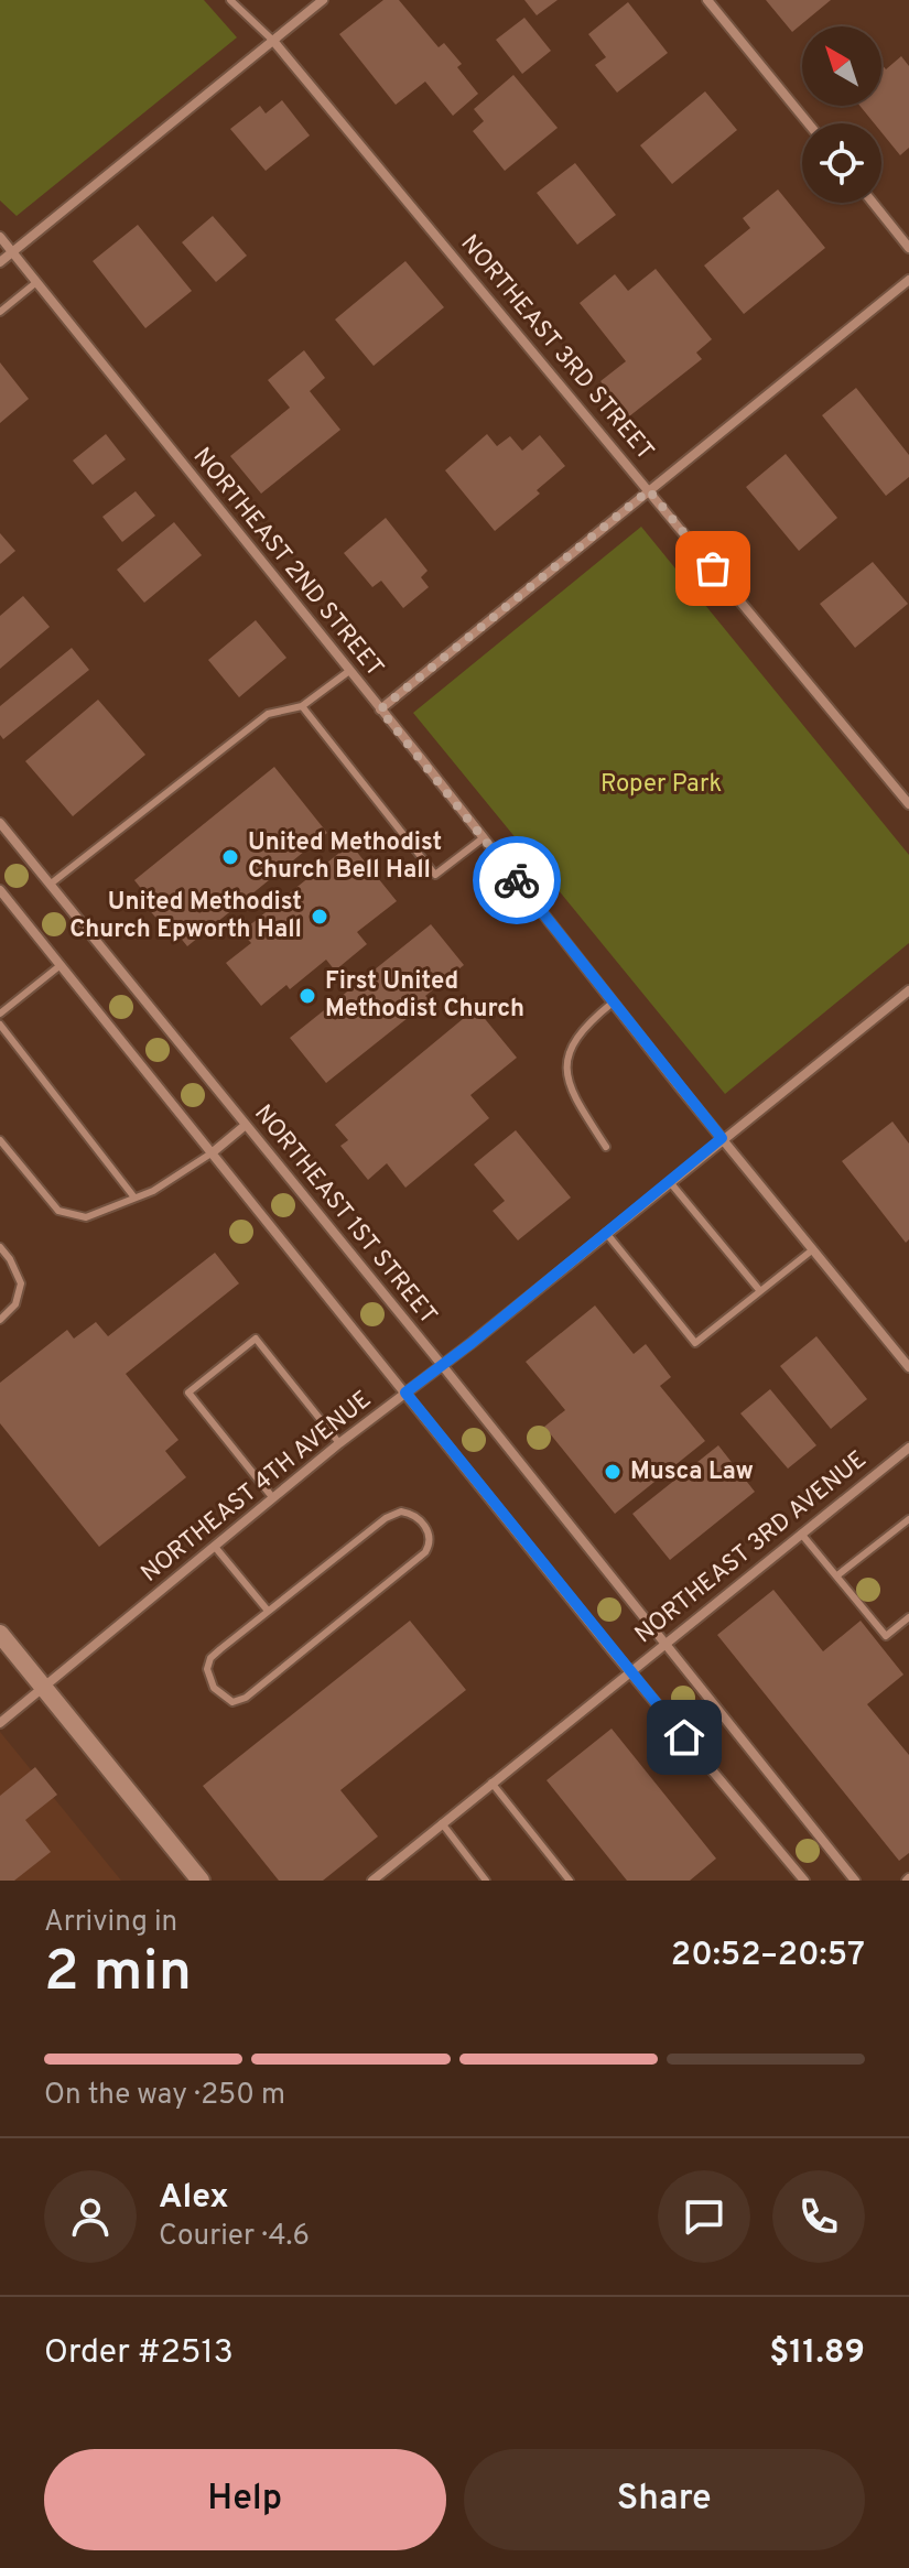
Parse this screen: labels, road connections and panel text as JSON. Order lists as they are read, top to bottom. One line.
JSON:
{"streets":{"street":["NORTHEAST 3RD STREET","NORTHEAST 2ND STREET","NORTHEAST 1ST STREET","NORTHEAST 4TH AVENUE","NORTHEAST 3RD AVENUE"]},"crossings":[["NORTHEAST 2ND STREET","NORTHEAST 4TH AVENUE"],["NORTHEAST 1ST STREET","NORTHEAST 4TH AVENUE"],["NORTHEAST 1ST STREET","NORTHEAST 3RD AVENUE"]],"parks":["Roper Park"],"places":["United Methodist Church Bell Hall","United Methodist Church Epworth Hall","First United Methodist Church","Musca Law"],"north":"top left","page":{"heading":["2 min","Arriving in","20:52–20:57"],"panel":["Alex","Courier · 4.6","Order #2513","$11.89"],"bar":"On the way · 250 m","buttons":["Help","Share"]}}
